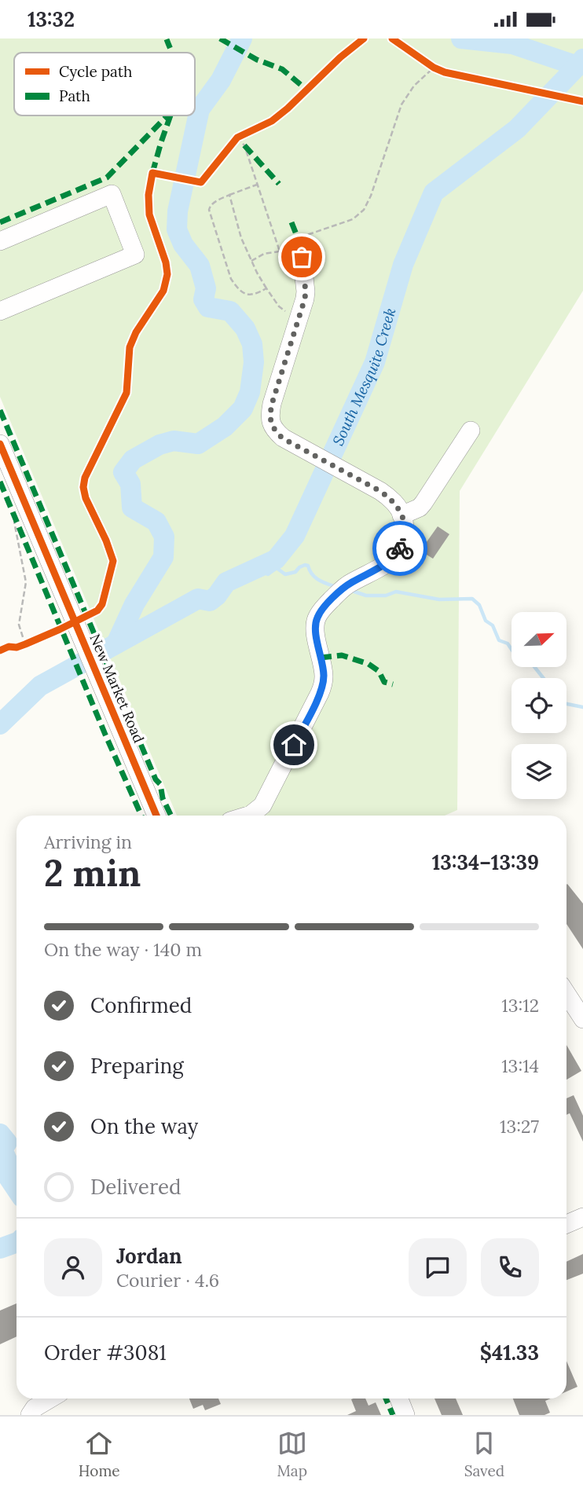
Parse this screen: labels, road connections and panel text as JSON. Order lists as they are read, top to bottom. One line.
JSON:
{"streets":{"street":["New Market Road"]},"water":["South Mesquite Creek"],"legend":["Cycle path","Path"],"north":"top right","page":{"status":"13:32","heading":["2 min","Arriving in","13:34–13:39"],"panel":["Jordan","Courier · 4.6","Order #3081","$41.33"],"bar":"On the way · 140 m","list":[["Confirmed","13:12"],["Preparing","13:14"],["On the way","13:27"],"Delivered"],"tabs":["Home","Map","Saved"]}}
